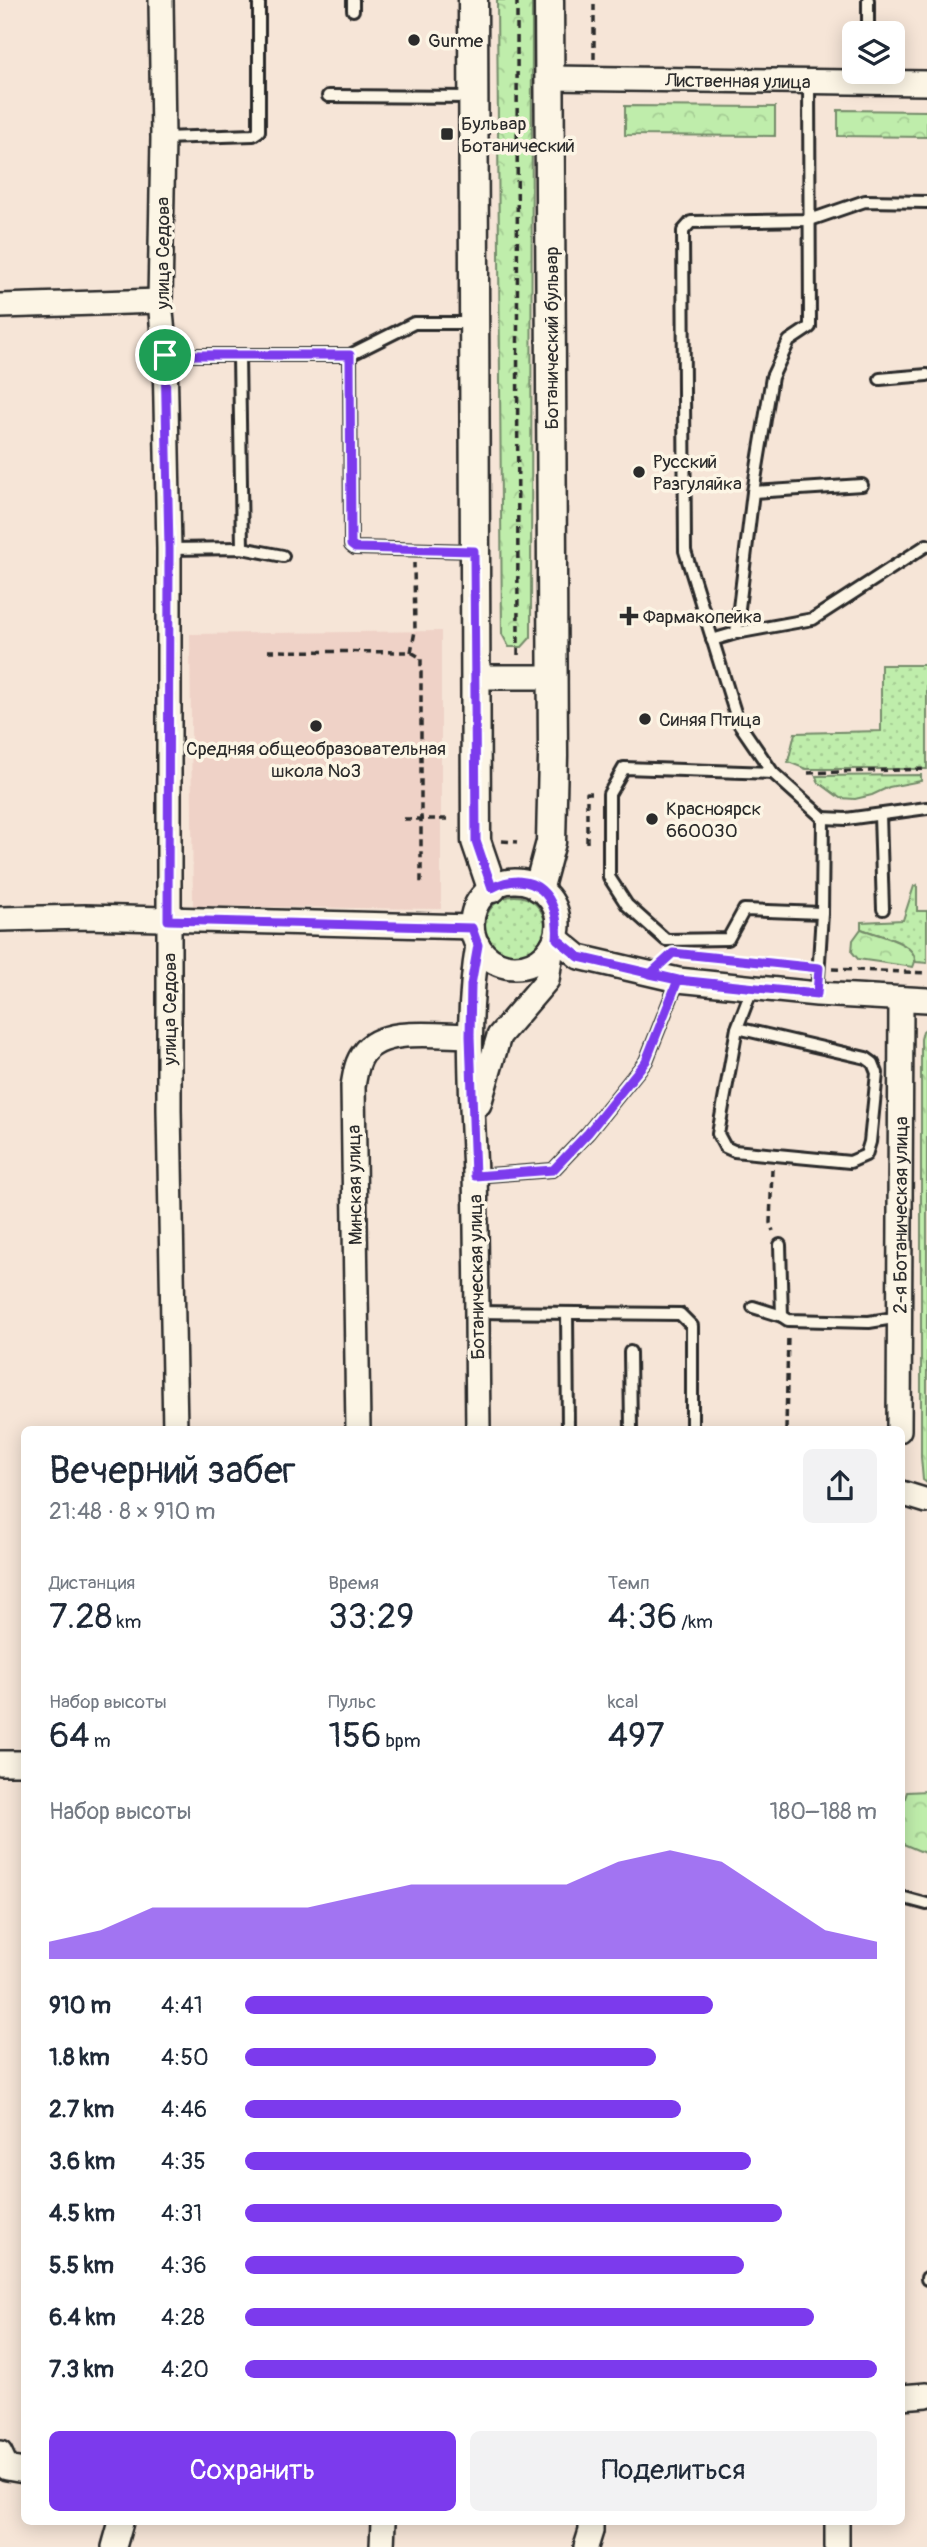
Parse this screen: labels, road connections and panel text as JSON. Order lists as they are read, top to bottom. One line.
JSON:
{"streets":{"street":["Лиственная улица","улица Седова","Ботанический бульвар","Минская улица","2-я Ботаническая улица","Ботаническая улица"]},"crossings":[["Лиственная улица","Ботанический бульвар"],["Ботанический бульвар","Ботаническая улица"],["Минская улица","Ботаническая улица"]],"places":{"other":["Gurme","Русский Разгуляйка","Синяя Птица","Средняя общеобразовательная школа №3","Красноярск 660030"],"transit":["Бульвар Ботанический"],"health":["Фармакопейка"]},"page":{"heading":["Вечерний забег","21:48 · 8 × 910 m"],"stats":[["Дистанция","7.28 km"],["Время","33:29"],["Темп","4:36 /km"],["Набор высоты","64 m"],["Пульс","156 bpm"],["kcal","497"]],"chart":["Набор высоты","180–188 m"],"list":[{"name":"910 m","note":"4:41"},{"name":"1.8 km","note":"4:50"},{"name":"2.7 km","note":"4:46"},{"name":"3.6 km","note":"4:35"},{"name":"4.5 km","note":"4:31"},{"name":"5.5 km","note":"4:36"},{"name":"6.4 km","note":"4:28"},{"name":"7.3 km","note":"4:20"}],"buttons":["Сохранить","Поделиться"]}}
